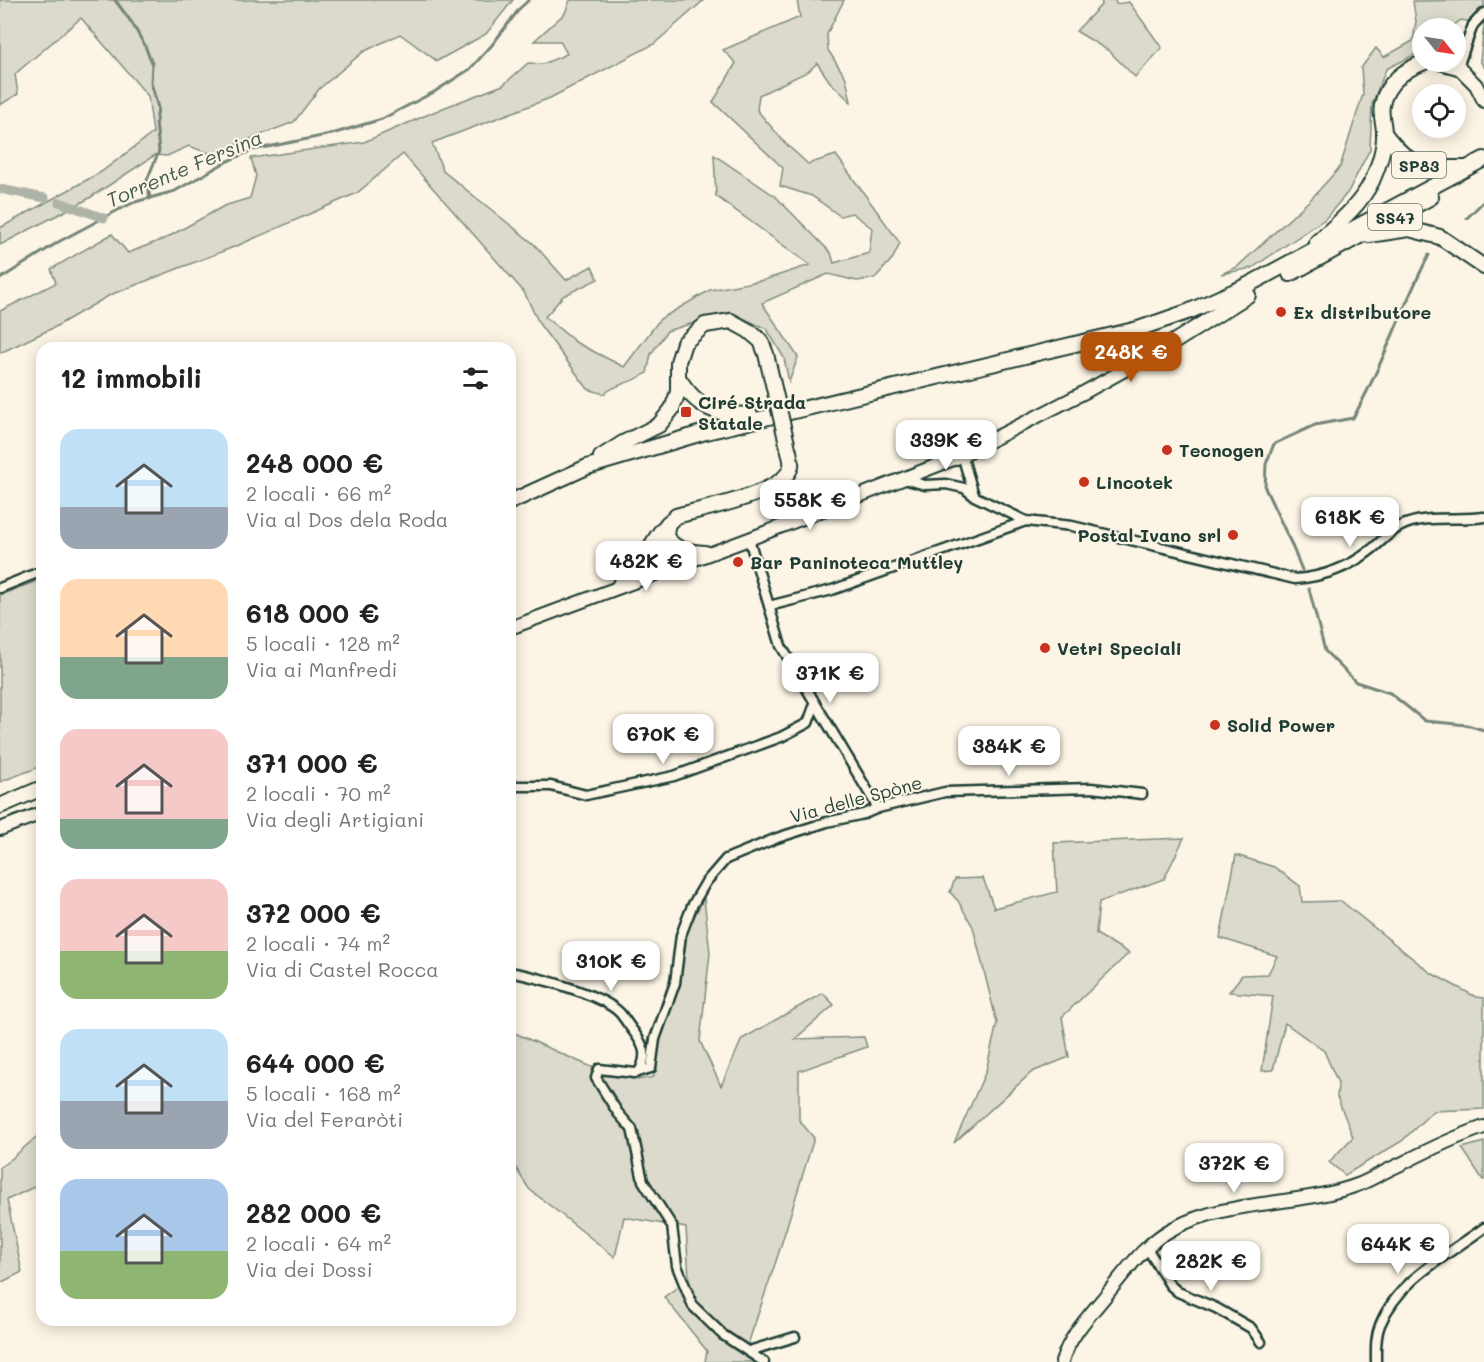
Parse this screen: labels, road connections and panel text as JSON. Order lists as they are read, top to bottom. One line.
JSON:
{"streets":{"highway":["SP83","SS47"],"street":["Via delle Spòne"]},"crossings":[["SP83","SS47"]],"water":["Torrente Fersina"],"places":{"other":["Ex distributore","Tecnogen","Lincotek","Postal Ivano srl","Bar Paninoteca Muttley","Vetri Speciali","Solid Power"],"transit":["Ciré Strada Statale"]},"north":"bottom right","page":{"price":["248K €","339K €","558K €","618K €","482K €","371K €","670K €","384K €","310K €","372K €","644K €","282K €"],"heading":"12 immobili","list":[{"name":"248 000 €","note":"2 locali · 66 m² · Via al Dos dela Roda"},{"name":"618 000 €","note":"5 locali · 128 m² · Via ai Manfredi"},{"name":"371 000 €","note":"2 locali · 70 m² · Via degli Artigiani"},{"name":"372 000 €","note":"2 locali · 74 m² · Via di Castel Rocca"},{"name":"644 000 €","note":"5 locali · 168 m² · Via del Feraròti"},{"name":"282 000 €","note":"2 locali · 64 m² · Via dei Dossi"}]}}
